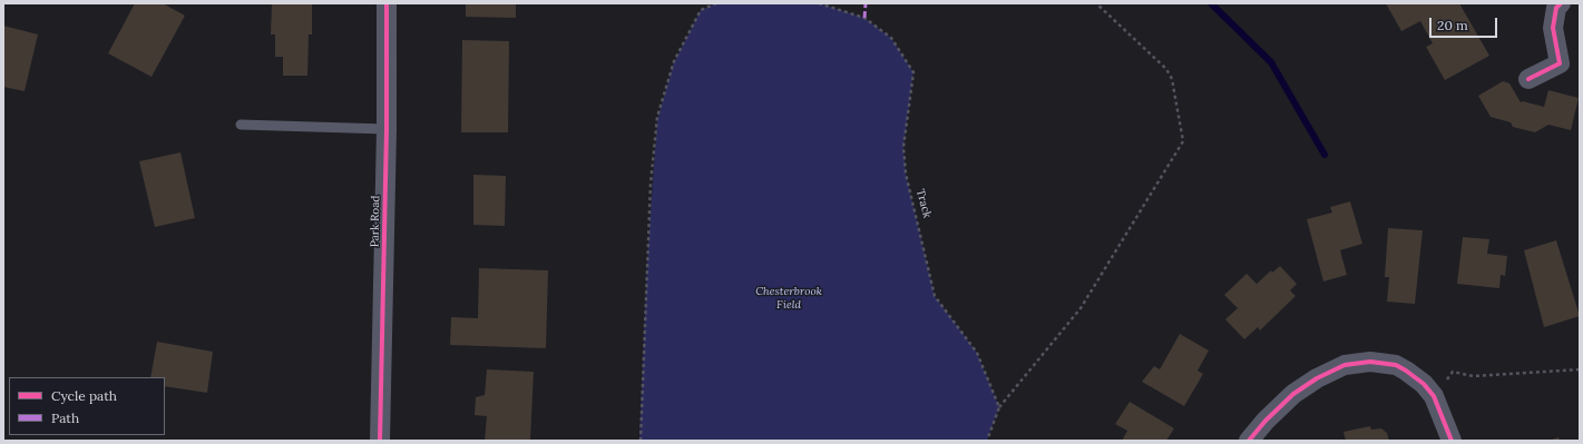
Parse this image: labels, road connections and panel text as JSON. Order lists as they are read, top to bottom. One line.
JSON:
{"streets":{"street":["Park Road"],"path":["Track"]},"parks":["Chesterbrook Field"],"legend":["Cycle path","Path"],"scale_bar":"20 m"}
